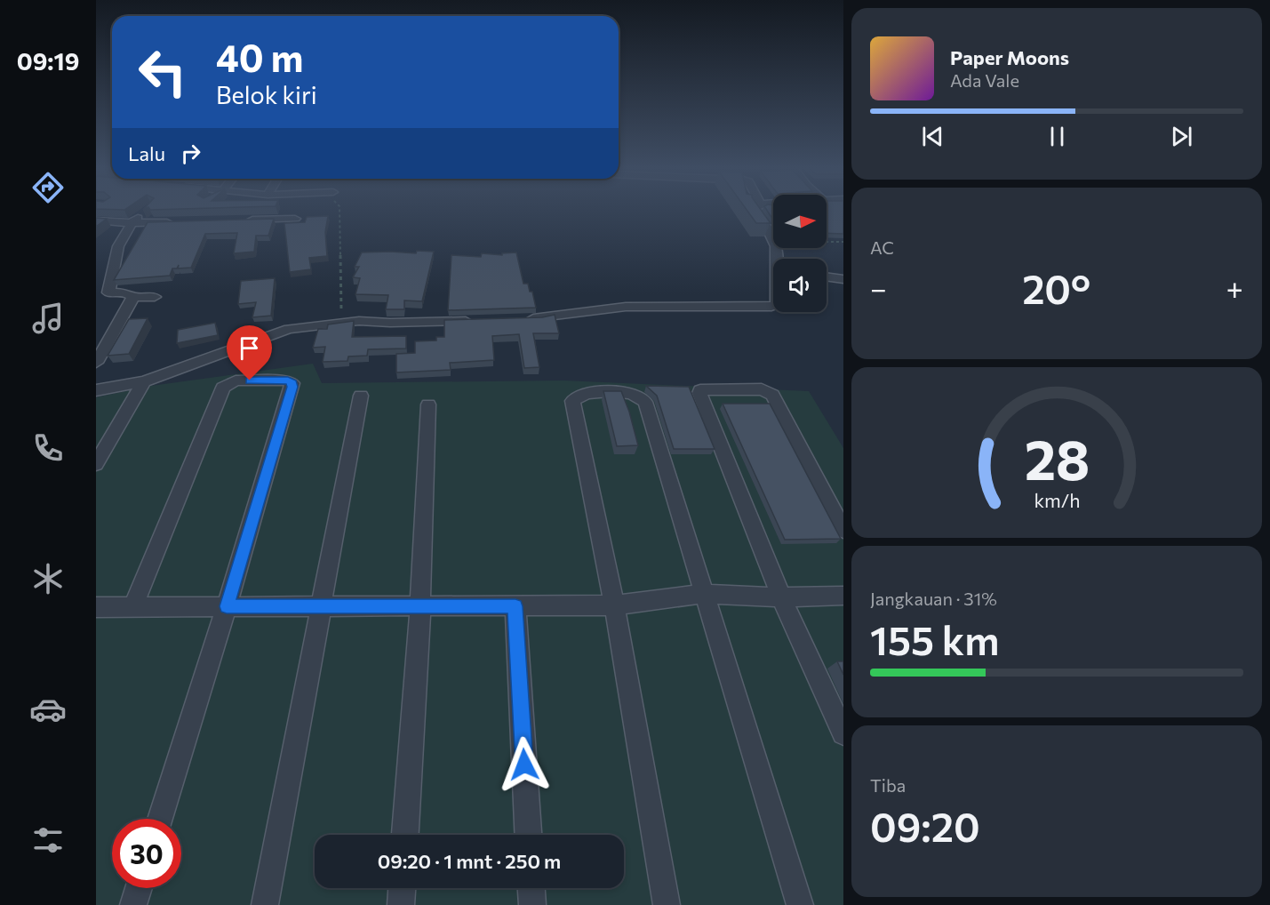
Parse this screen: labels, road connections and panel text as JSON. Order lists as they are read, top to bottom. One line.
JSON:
{"north":"right","page":{"tabs":"09:19","turn":["40 m","Belok kiri"],"song":["Paper Moons","Ada Vale"],"then":"Lalu","tile":["AC",["Jangkauan · 31%","155 km"],["Tiba","09:20"]],"heat":["−","20°","+"],"limit":"30","trip":"09:20 · 1 mnt · 250 m","gauge":["28","km/h"]}}
